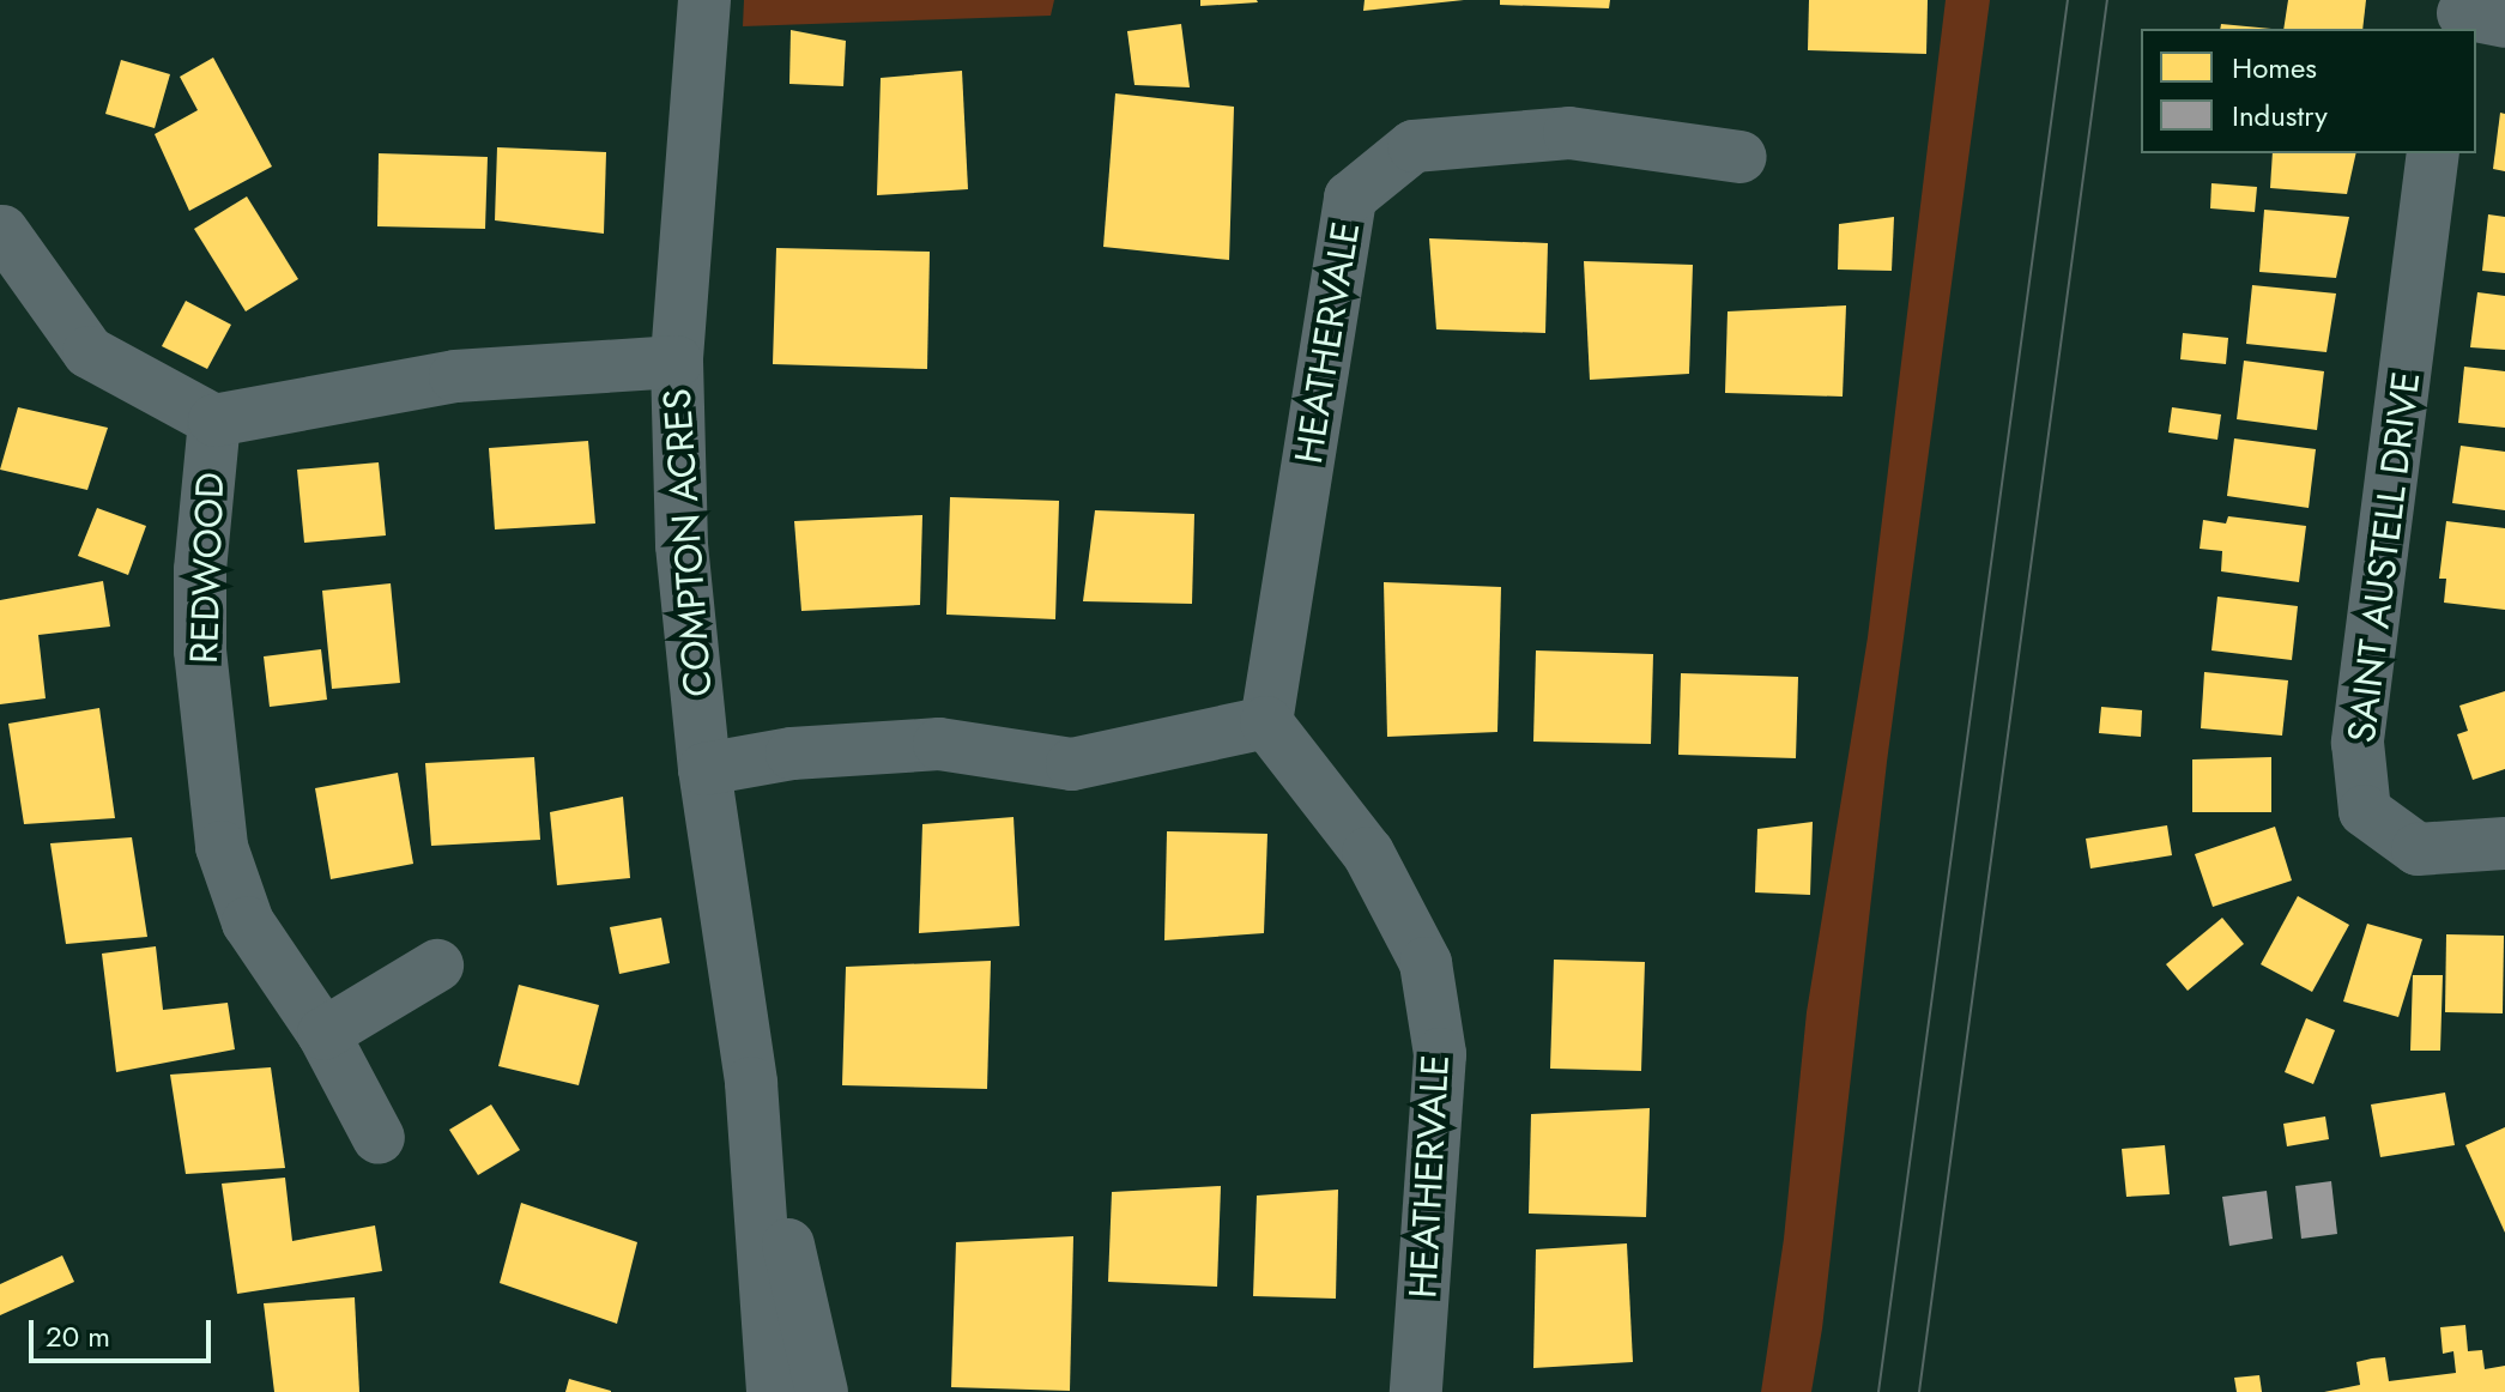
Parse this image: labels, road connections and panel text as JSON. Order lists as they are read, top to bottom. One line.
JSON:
{"streets":{"street":["HEATHERVALE","COMPTON ACRES","SAINT AUSTELL DRIVE","REDWOOD"]},"crossings":[["COMPTON ACRES","REDWOOD"]],"legend":["Homes","Industry"],"scale_bar":"20 m"}
